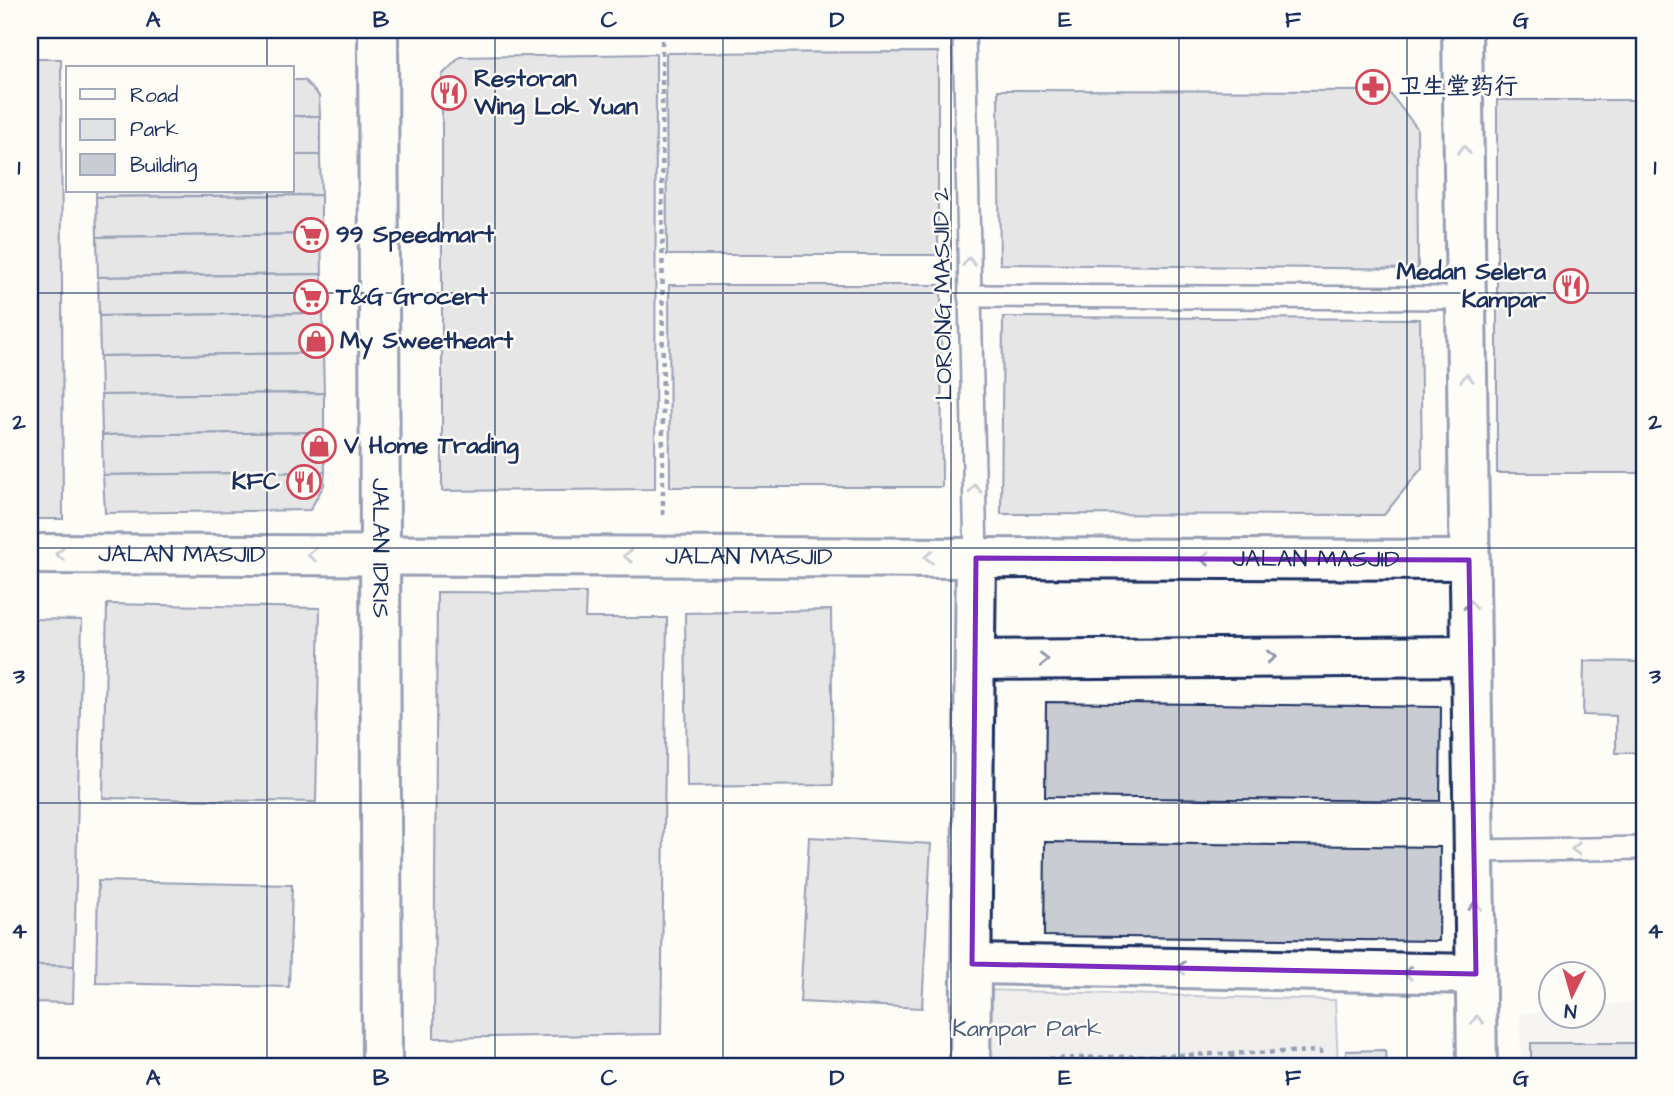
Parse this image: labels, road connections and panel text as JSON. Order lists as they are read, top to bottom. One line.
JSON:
{"streets":{"street":["JALAN IDRIS","JALAN MASJID"],"lane":["LORONG MASJID 2"]},"crossings":[["LORONG MASJID 2","JALAN MASJID"],["JALAN IDRIS","JALAN MASJID"]],"one_way":["LORONG MASJID 2"],"parks":["Kampar Park"],"places":{"pharmacy":["卫生堂药行"],"restaurant":["Restoran Wing Lok Yuan","Medan Selera Kampar","KFC"],"supermarket":["99 Speedmart","T&G Grocert"],"shop":["My Sweetheart","V Home Trading"]},"legend":["Road","Park","Building"],"north":"bottom","grid":{"columns":["A","B","C","D","E","F","G"],"rows":["1","2","3","4"]}}
